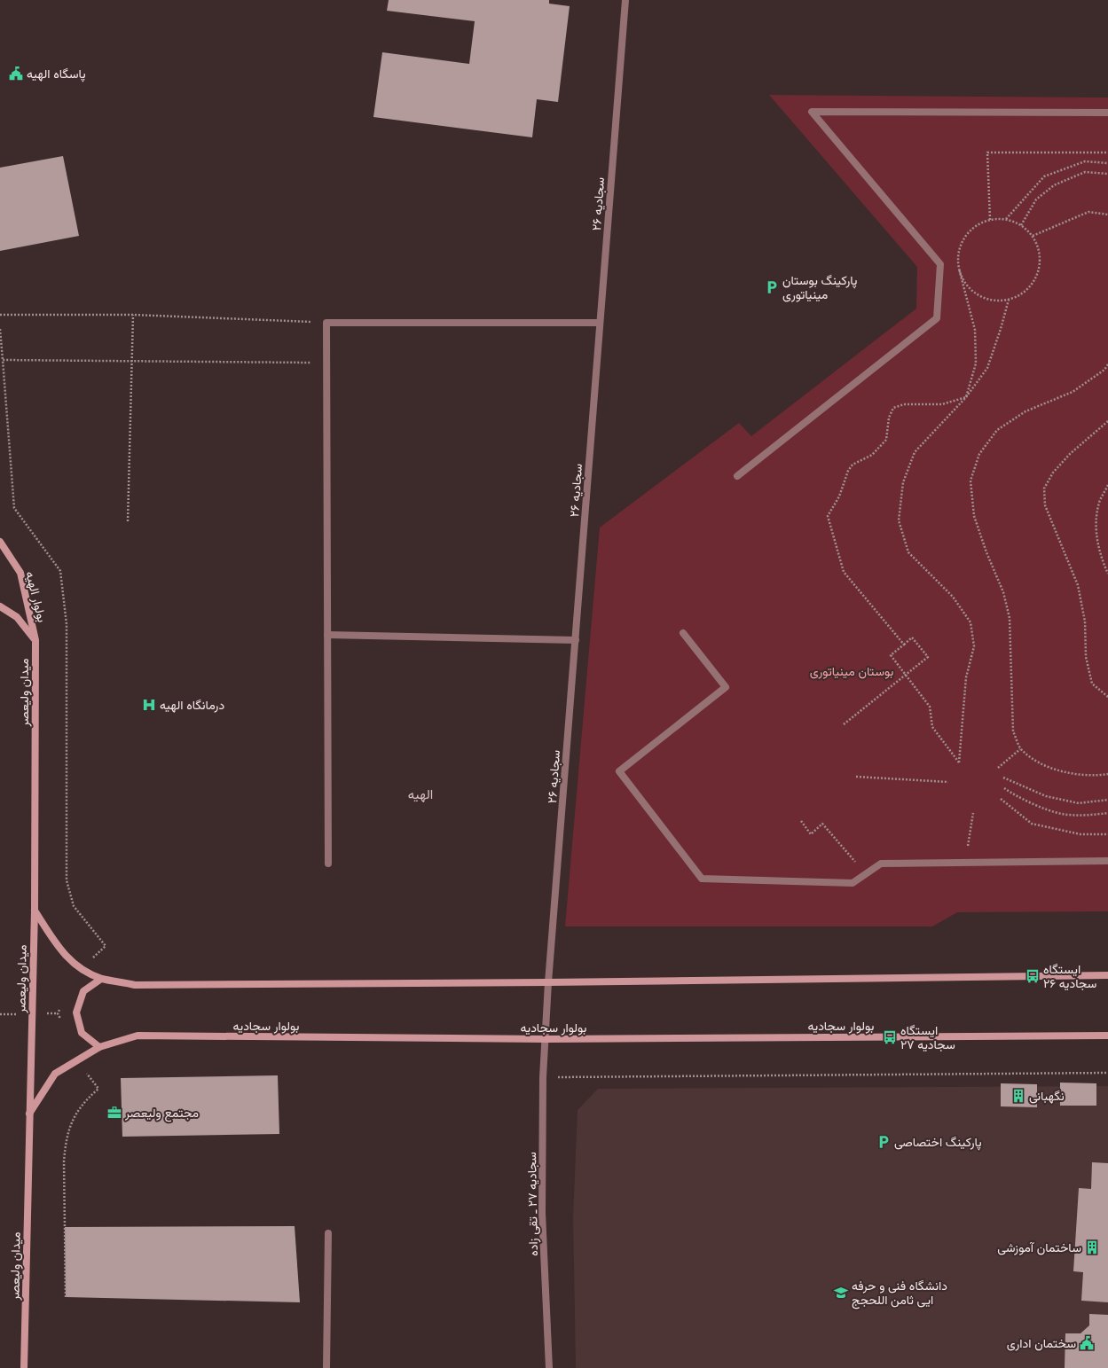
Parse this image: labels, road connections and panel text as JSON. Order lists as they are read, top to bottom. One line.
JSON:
{"streets":{"main road":["بولوار الهیه","میدان ولیعصر","بولوار سجادیه"],"street":["سجادیه ۲۶","سجادیه ۲۷ ـ تقی زاده"]},"crossings":[["سجادیه ۲۶","بولوار سجادیه"],["سجادیه ۲۶","سجادیه ۲۷ ـ تقی زاده"],["بولوار الهیه","میدان ولیعصر"],["میدان ولیعصر","بولوار سجادیه"],["بولوار سجادیه","سجادیه ۲۷ ـ تقی زاده"]],"districts":["الهیه"],"parks":["بوستان مینیاتوری"],"places":{"public building":["پاسگاه الهیه","سختمان اداری"],"parking":["پارکینگ بوستان مینیاتوری","پارکینگ اختصاصی"],"hospital":["درمانگاه الهیه"],"bus stop":["ایستگاه سجادیه ۲۶","ایستگاه سجادیه ۲۷"],"building":["نگهبانی","ساختمان آموزشی"],"office":["مجتمع ولیعصر"],"school or university":["دانشگاه فنی و حرفه ایی ثامن اللحجج"]}}
